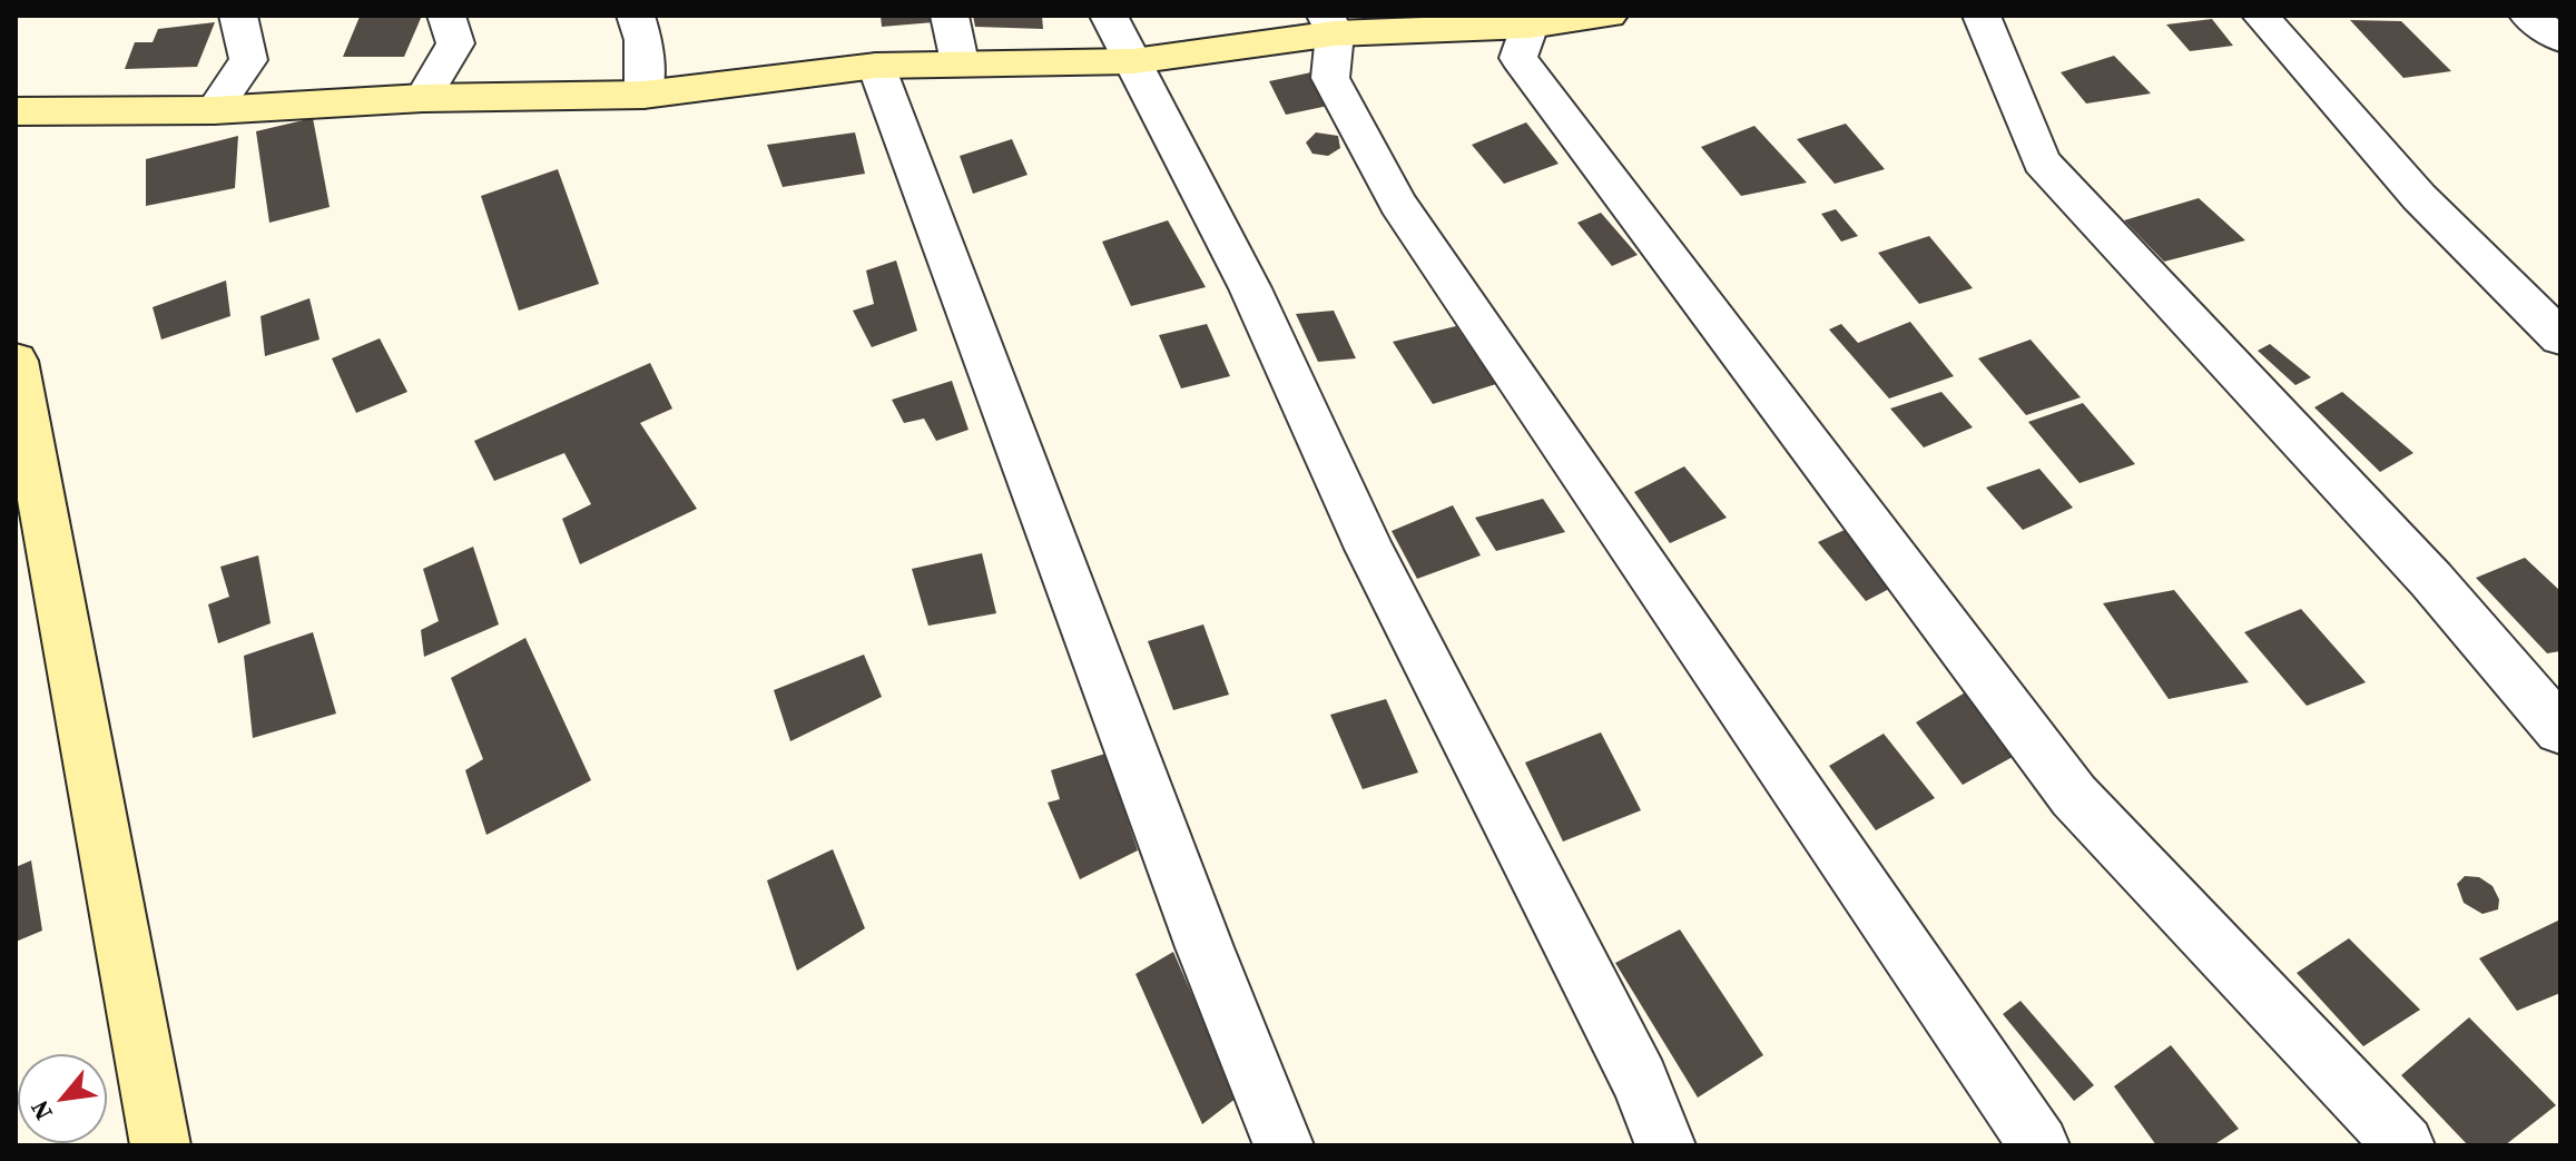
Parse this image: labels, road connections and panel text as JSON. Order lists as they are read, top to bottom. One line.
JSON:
{"north":"bottom left"}
